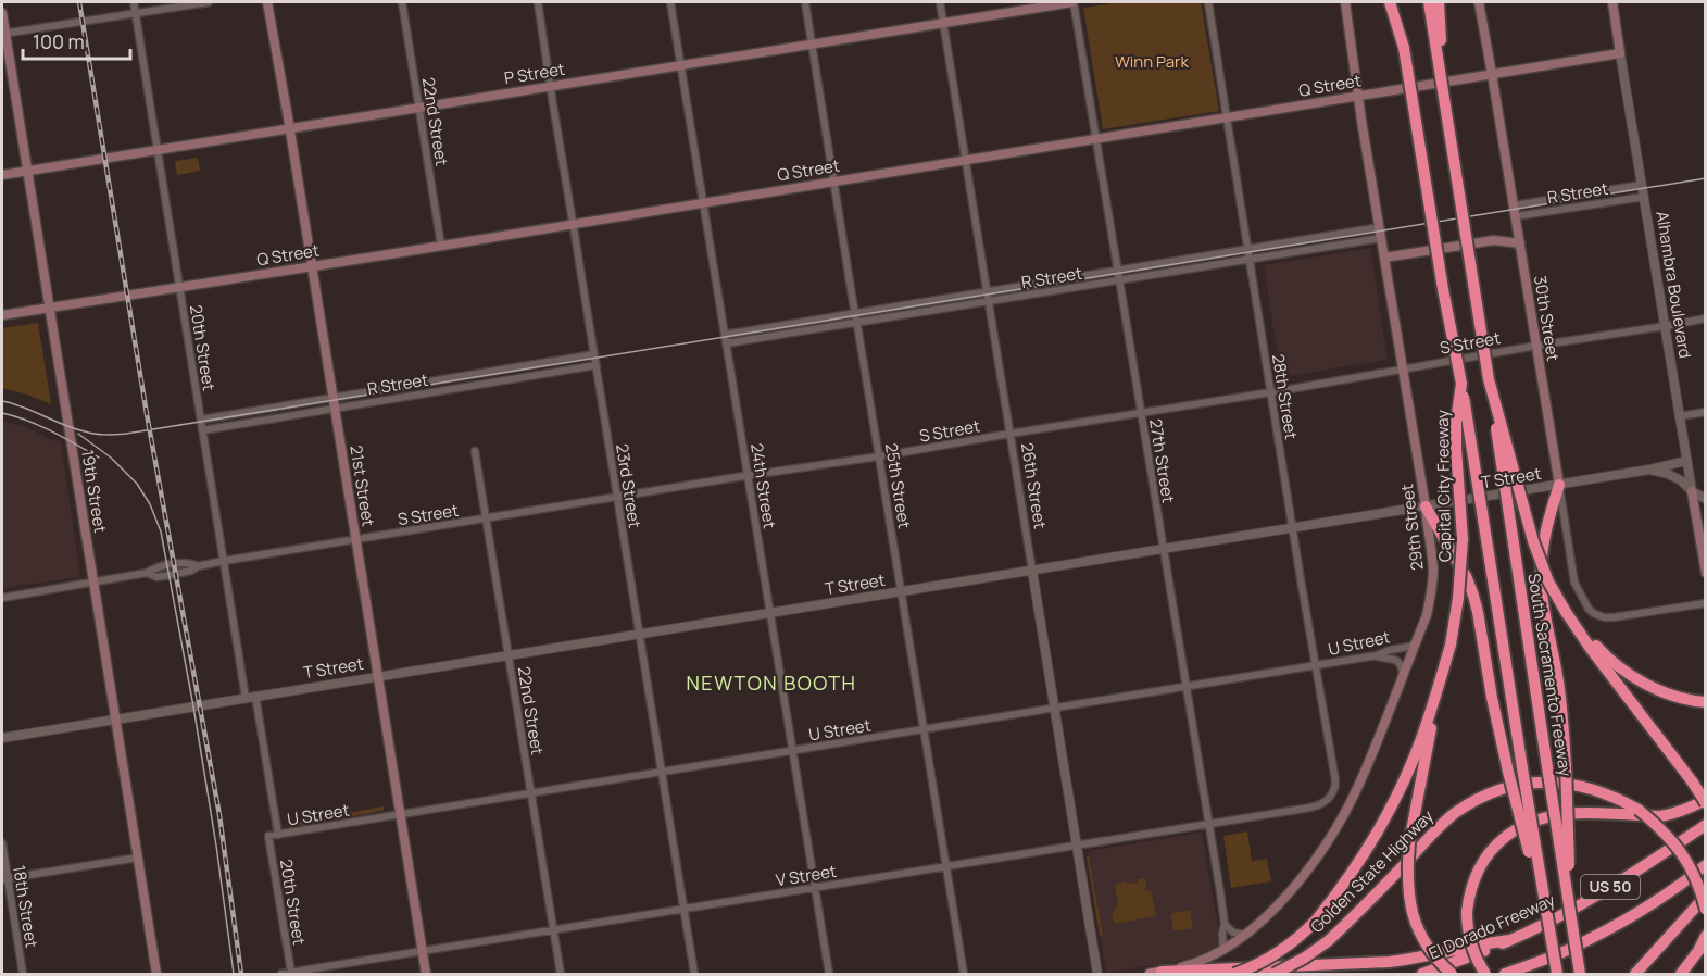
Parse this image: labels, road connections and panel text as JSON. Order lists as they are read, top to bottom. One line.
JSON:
{"streets":{"highway":["Capital City Freeway","South Sacramento Freeway","Golden State Highway","US 50","El Dorado Freeway"],"main road":["P Street","Q Street","Alhambra Boulevard","30th Street","21st Street","19th Street","29th Street"],"street":["22nd Street","R Street","S Street","20th Street","28th Street","27th Street","T Street","23rd Street","24th Street","25th Street","26th Street","U Street","V Street","18th Street"]},"crossings":[["P Street","22nd Street"],["P Street","20th Street"],["P Street","27th Street"],["P Street","21st Street"],["P Street","23rd Street"],["P Street","24th Street"],["P Street","25th Street"],["P Street","26th Street"],["P Street","19th Street"],["Q Street","22nd Street"],["Q Street","Alhambra Boulevard"],["Q Street","30th Street"],["Q Street","20th Street"],["Q Street","28th Street"],["Q Street","27th Street"],["Q Street","21st Street"],["Q Street","23rd Street"],["Q Street","24th Street"],["Q Street","25th Street"],["Q Street","26th Street"],["Q Street","19th Street"],["Q Street","29th Street"],["22nd Street","S Street"],["22nd Street","T Street"],["22nd Street","U Street"],["22nd Street","V Street"],["R Street","Alhambra Boulevard"],["R Street","30th Street"],["R Street","20th Street"],["R Street","28th Street"],["R Street","27th Street"],["R Street","21st Street"],["R Street","23rd Street"],["R Street","24th Street"],["R Street","25th Street"],["R Street","26th Street"],["R Street","29th Street"],["Alhambra Boulevard","S Street"],["Alhambra Boulevard","T Street"],["30th Street","S Street"],["30th Street","T Street"],["S Street","20th Street"],["S Street","28th Street"],["S Street","27th Street"],["S Street","21st Street"],["S Street","23rd Street"],["S Street","24th Street"],["S Street","25th Street"],["S Street","26th Street"],["S Street","19th Street"],["S Street","29th Street"],["20th Street","T Street"],["20th Street","U Street"],["20th Street","V Street"],["28th Street","T Street"],["28th Street","U Street"],["28th Street","V Street"],["27th Street","T Street"],["27th Street","29th Street"],["27th Street","U Street"],["27th Street","V Street"],["T Street","21st Street"],["T Street","23rd Street"],["T Street","24th Street"],["T Street","25th Street"],["T Street","26th Street"],["T Street","19th Street"],["T Street","29th Street"],["21st Street","U Street"],["21st Street","V Street"],["23rd Street","U Street"],["23rd Street","V Street"],["24th Street","U Street"],["24th Street","V Street"],["25th Street","U Street"],["25th Street","V Street"],["26th Street","U Street"],["26th Street","V Street"],["29th Street","U Street"]],"districts":["NEWTON BOOTH"],"parks":["Winn Park"],"scale_bar":"100 m"}
